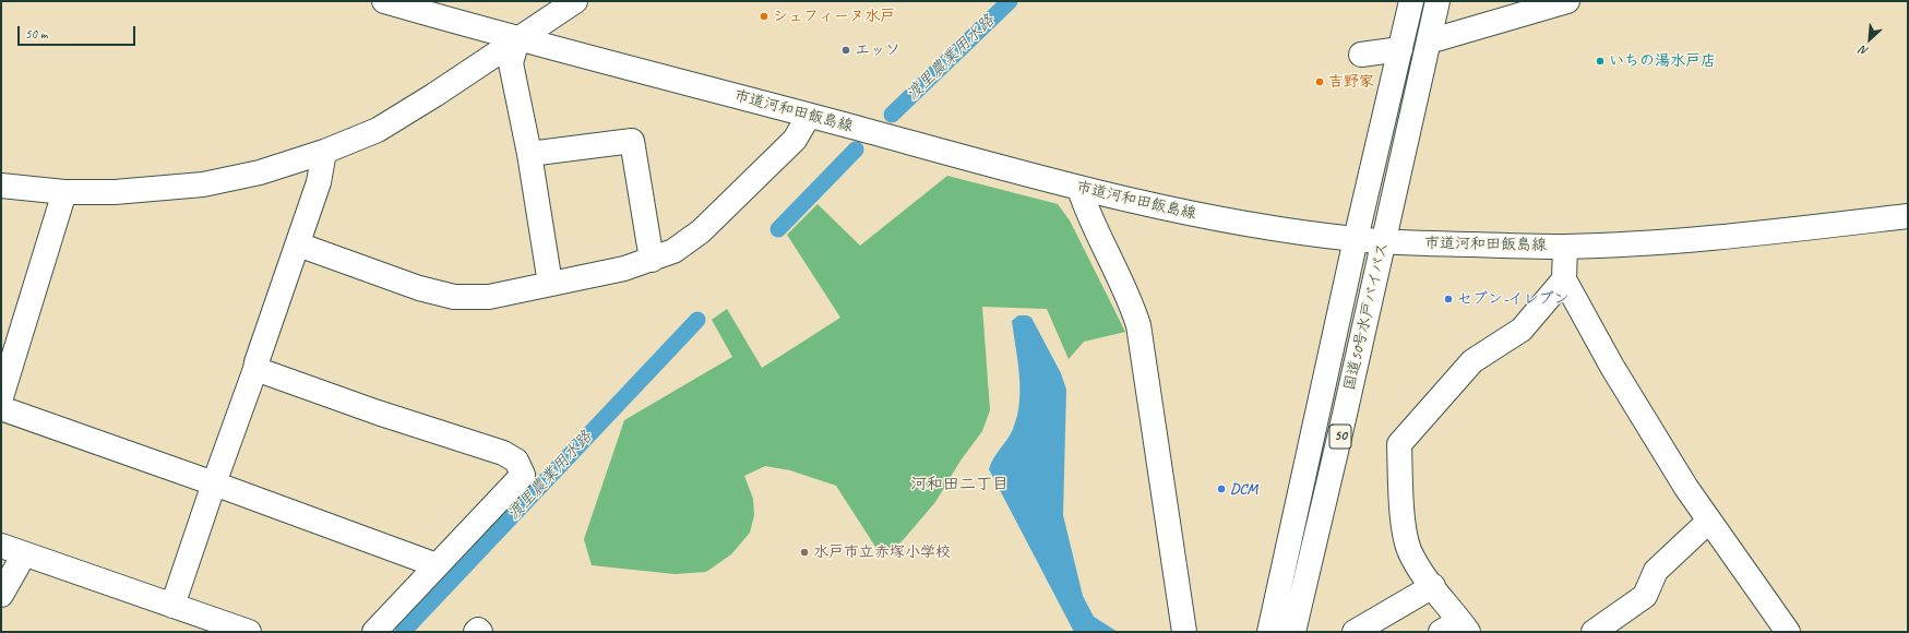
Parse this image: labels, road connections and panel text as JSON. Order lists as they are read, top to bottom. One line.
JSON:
{"streets":{"main road":["市道河和田飯島線","国道50号水戸バイパス","50"]},"crossings":[["市道河和田飯島線","国道50号水戸バイパス"]],"districts":["河和田二丁目"],"water":["渡里農業用水路"],"places":["シェフィーヌ水戸","エッソ","いちの湯水戸店","吉野家","セブン-イレブン","DCM","水戸市立赤塚小学校"],"scale_bar":"50 m","north":"bottom left"}
